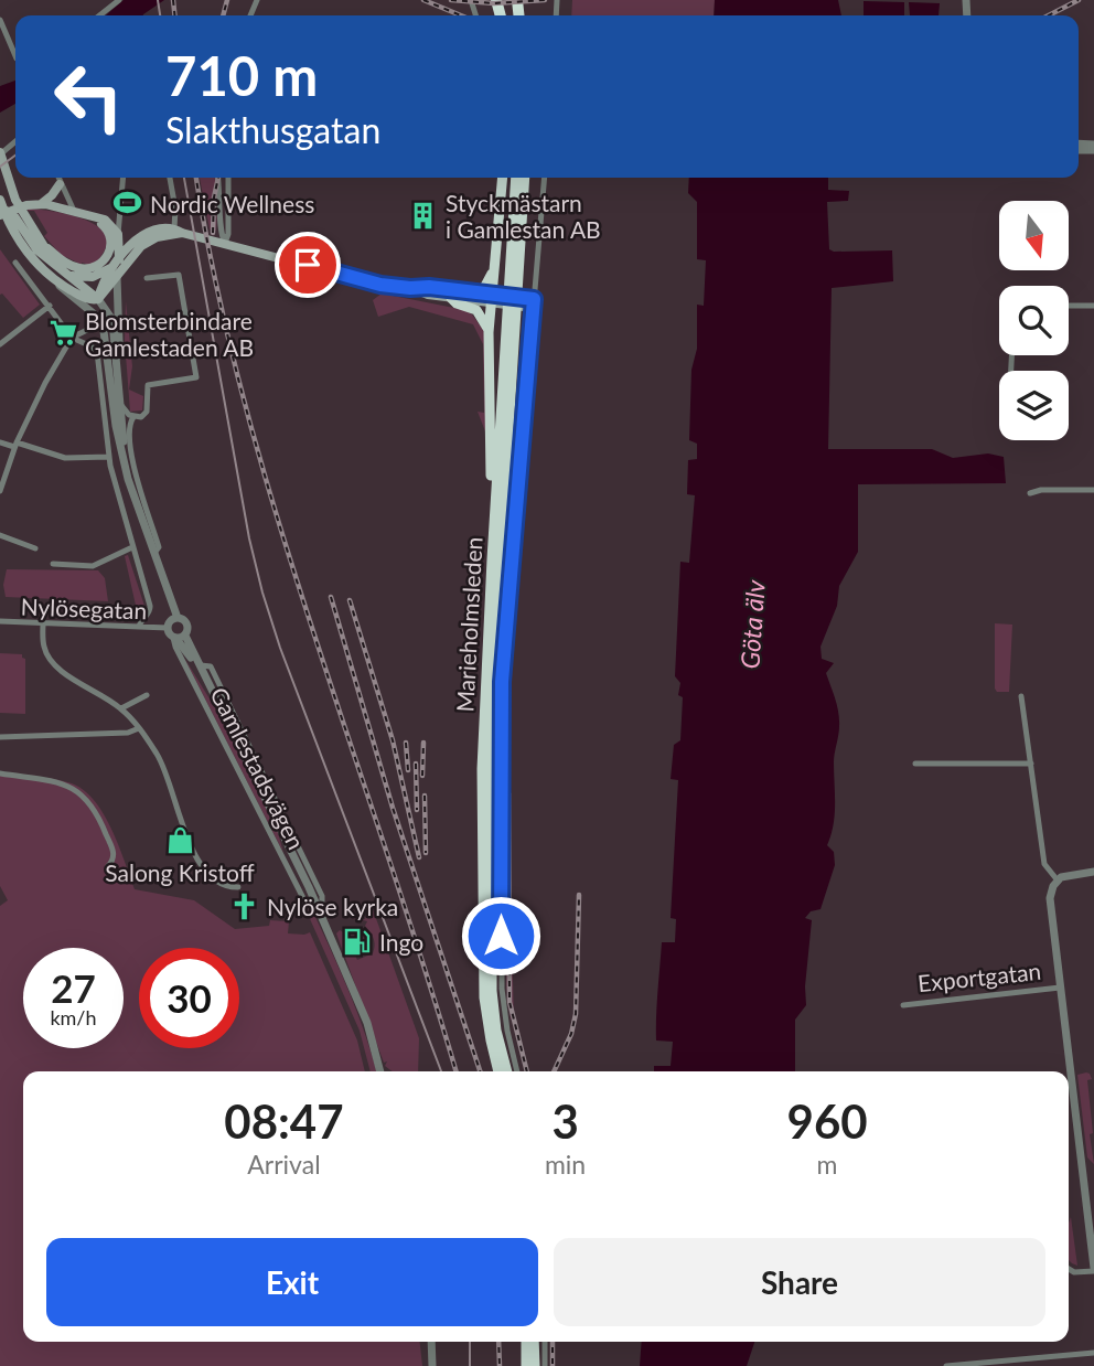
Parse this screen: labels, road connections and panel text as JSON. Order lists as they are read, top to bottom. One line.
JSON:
{"streets":{"highway":["Marieholmsleden"],"street":["Nylösegatan","Gamlestadsvägen","Exportgatan"]},"crossings":[["Nylösegatan","Gamlestadsvägen"]],"water":["Göta älv"],"places":{"sports":["Nordic Wellness"],"building":["Styckmästarn i Gamlestan AB"],"supermarket":["Blomsterbindare Gamlestaden AB"],"shop":["Salong Kristoff"],"church":["Nylöse kyrka"],"fuel station":["Ingo"]},"north":"bottom","page":{"turn":["710 m","Slakthusgatan"],"speed":"27 km/h","limit":"30","eta":["08:47","Arrival","3","min","960","m"],"buttons":["Exit","Share"]}}
